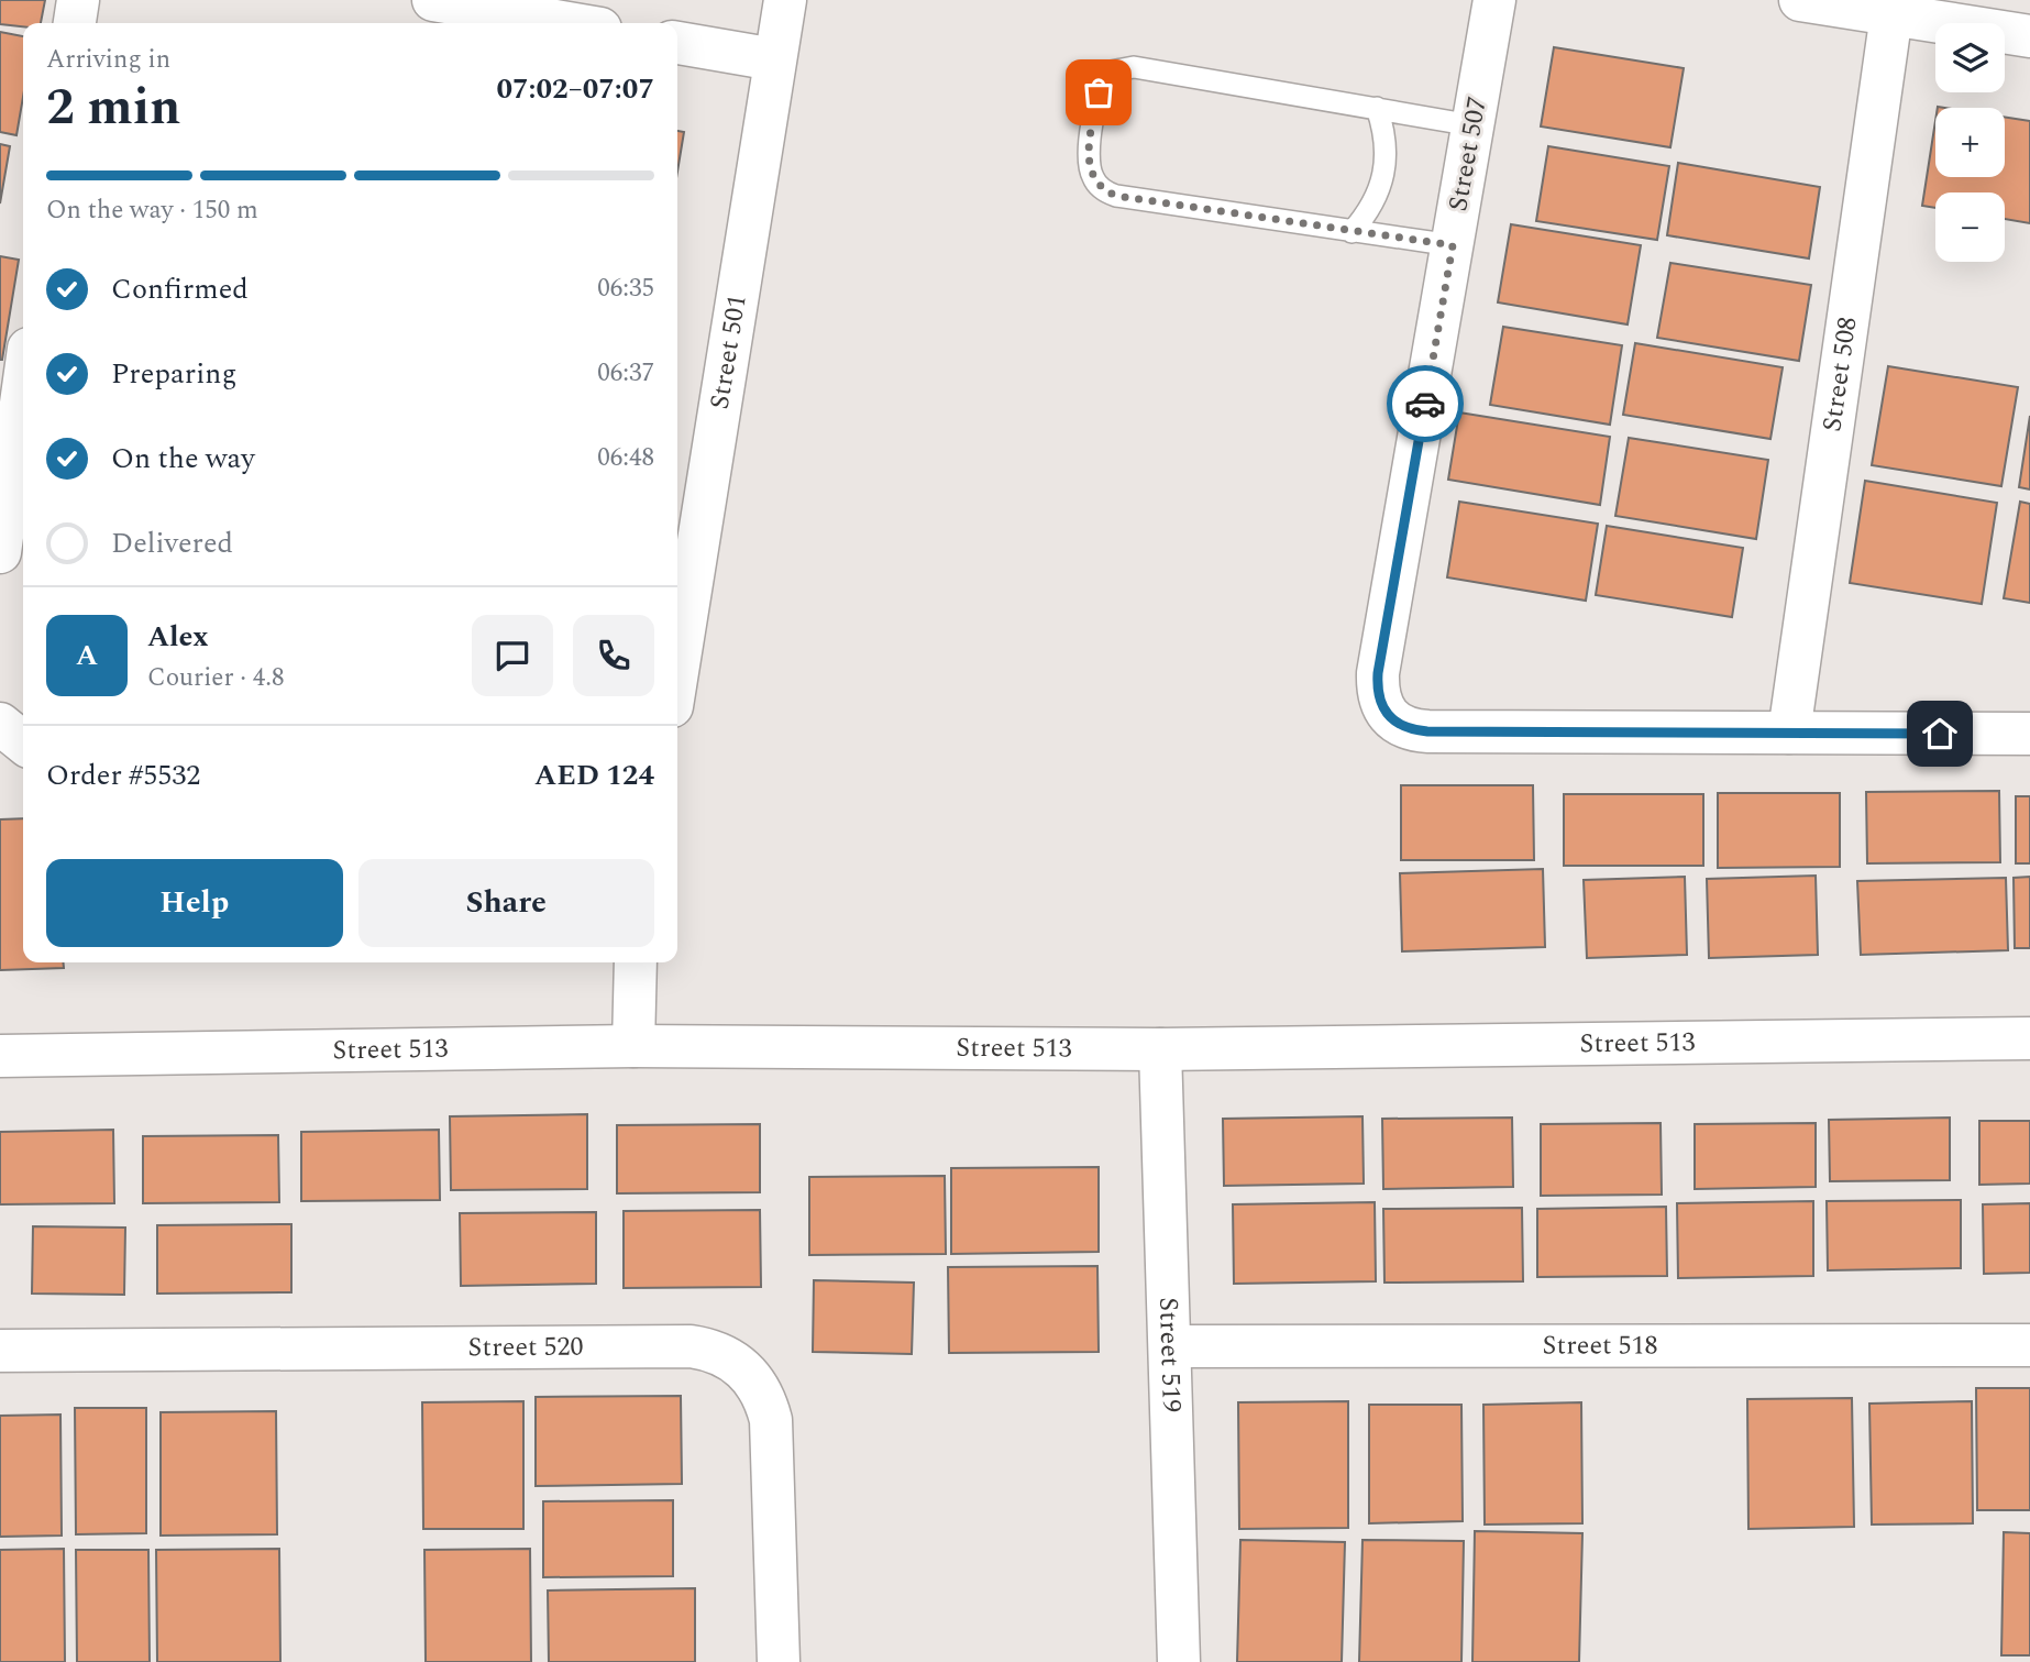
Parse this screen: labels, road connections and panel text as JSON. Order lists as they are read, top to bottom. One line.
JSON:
{"streets":{"street":["Street 507","Street 501","Street 508","Street 513","Street 518","Street 520","Street 519"]},"crossings":[["Street 507","Street 508"],["Street 513","Street 519"],["Street 518","Street 519"]],"page":{"map_buttons":["+","−"],"heading":["2 min","Arriving in","07:02–07:07"],"panel":["Alex","Courier · 4.8","Order #5532","AED 124"],"bar":"On the way · 150 m","list":[["Confirmed","06:35"],["Preparing","06:37"],["On the way","06:48"],"Delivered"],"round":"A","buttons":["Help","Share"]}}
